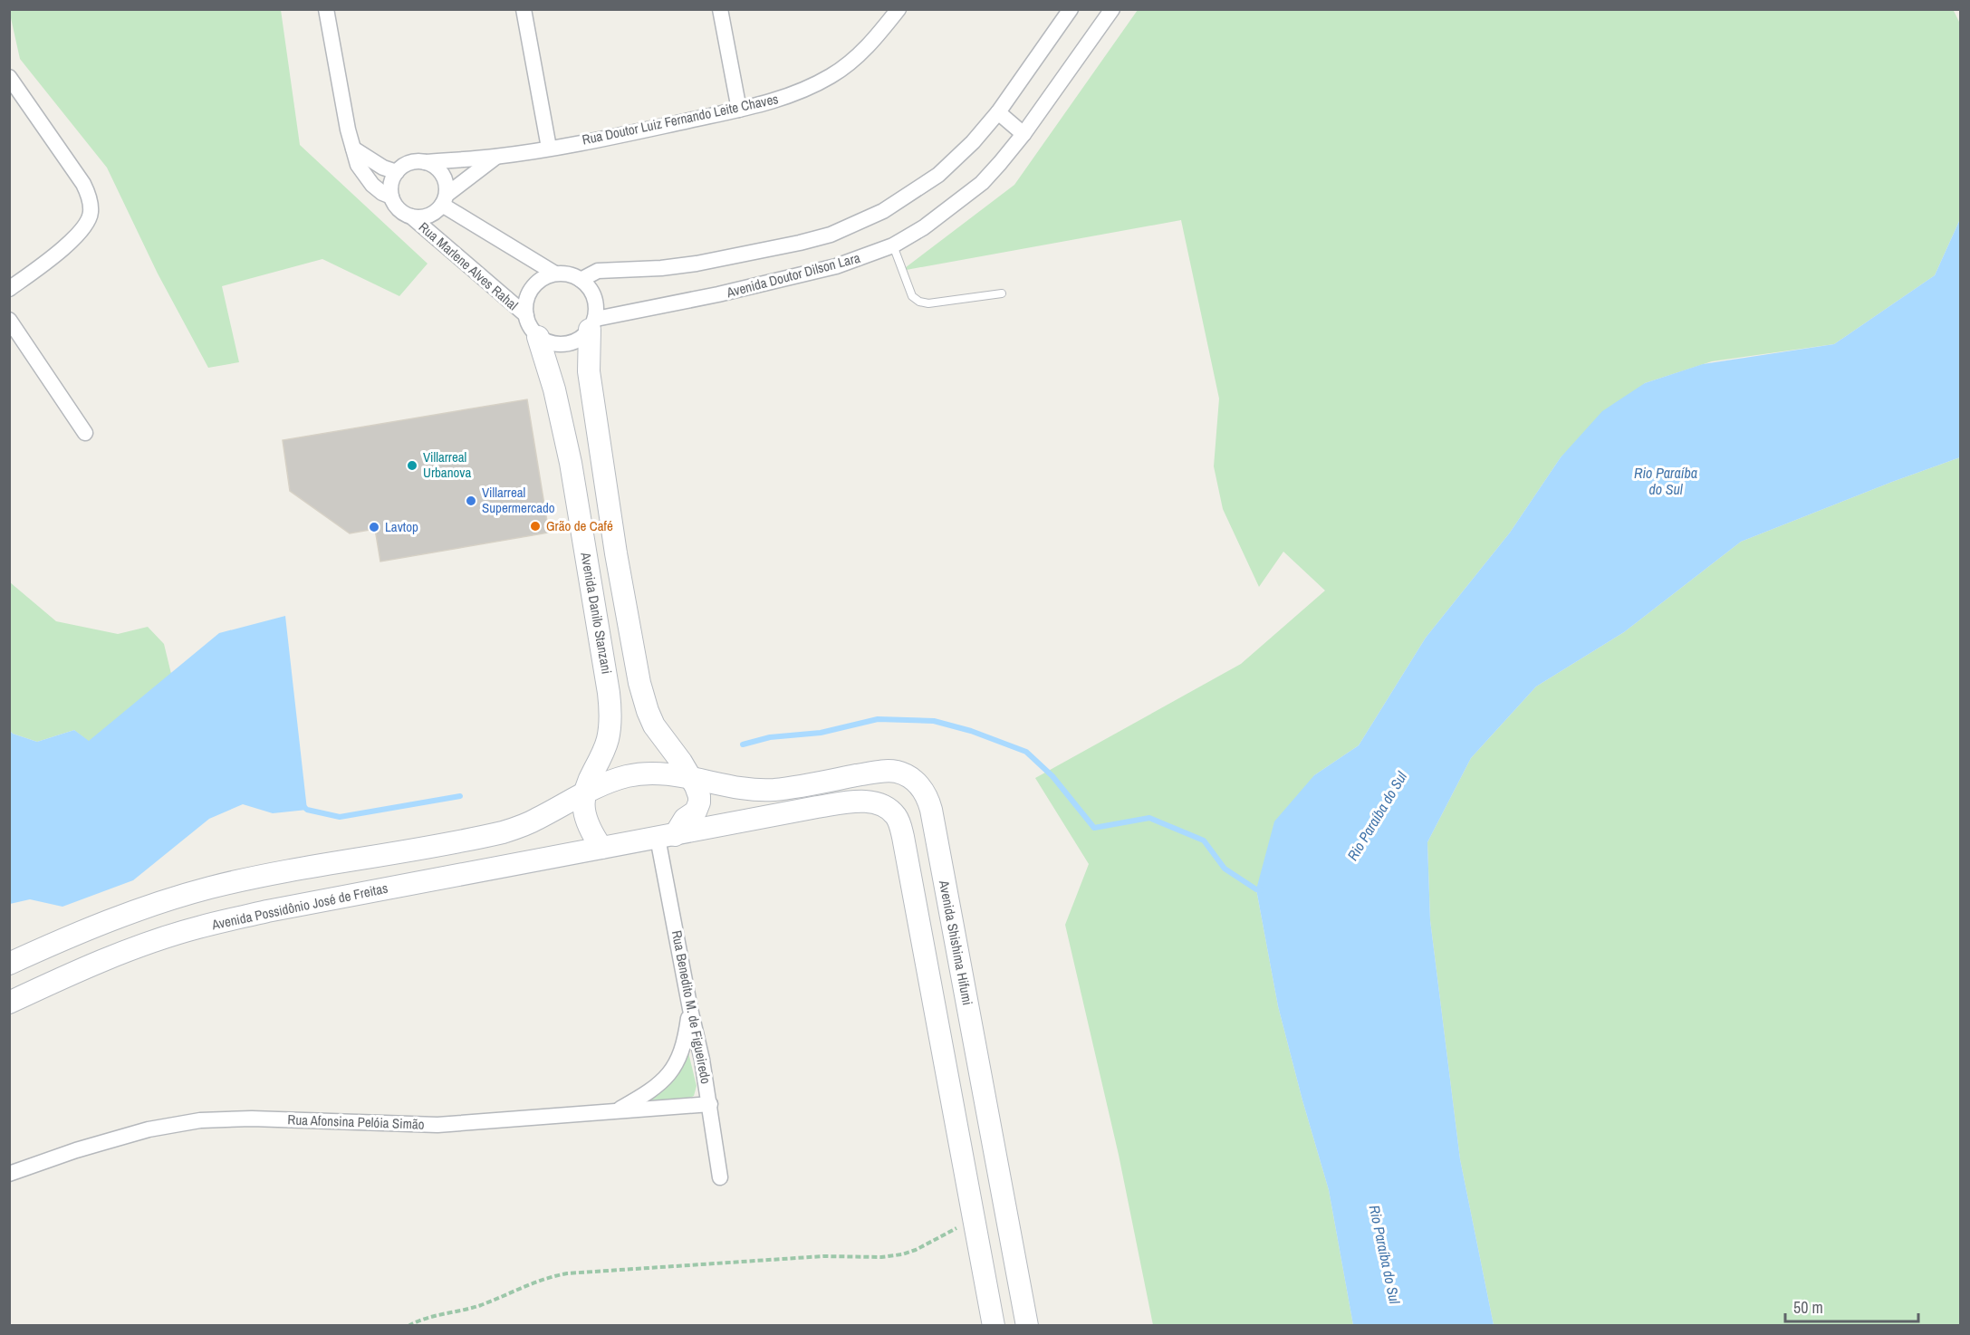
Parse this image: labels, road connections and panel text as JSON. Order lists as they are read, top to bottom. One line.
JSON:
{"streets":{"street":["Rua Doutor Luiz Fernando Leite Chaves","Rua Marlene Alves Rahal","Avenida Doutor Dilson Lara","Avenida Danilo Stanzani","Avenida Possidônio José de Freitas","Avenida Shishima Hifumi","Rua Benedito M. de Figueiredo","Rua Afonsina Pelóia Simão"]},"crossings":[["Rua Doutor Luiz Fernando Leite Chaves","Rua Marlene Alves Rahal"],["Rua Marlene Alves Rahal","Avenida Doutor Dilson Lara"],["Rua Marlene Alves Rahal","Avenida Danilo Stanzani"],["Avenida Doutor Dilson Lara","Avenida Danilo Stanzani"],["Avenida Danilo Stanzani","Avenida Shishima Hifumi"],["Avenida Possidônio José de Freitas","Rua Benedito M. de Figueiredo"],["Rua Benedito M. de Figueiredo","Rua Afonsina Pelóia Simão"]],"water":["Rio Paraíba do Sul"],"places":["Villarreal Urbanova","Villarreal Supermercado","Grão de Café","Lavtop"],"scale_bar":"50 m"}
